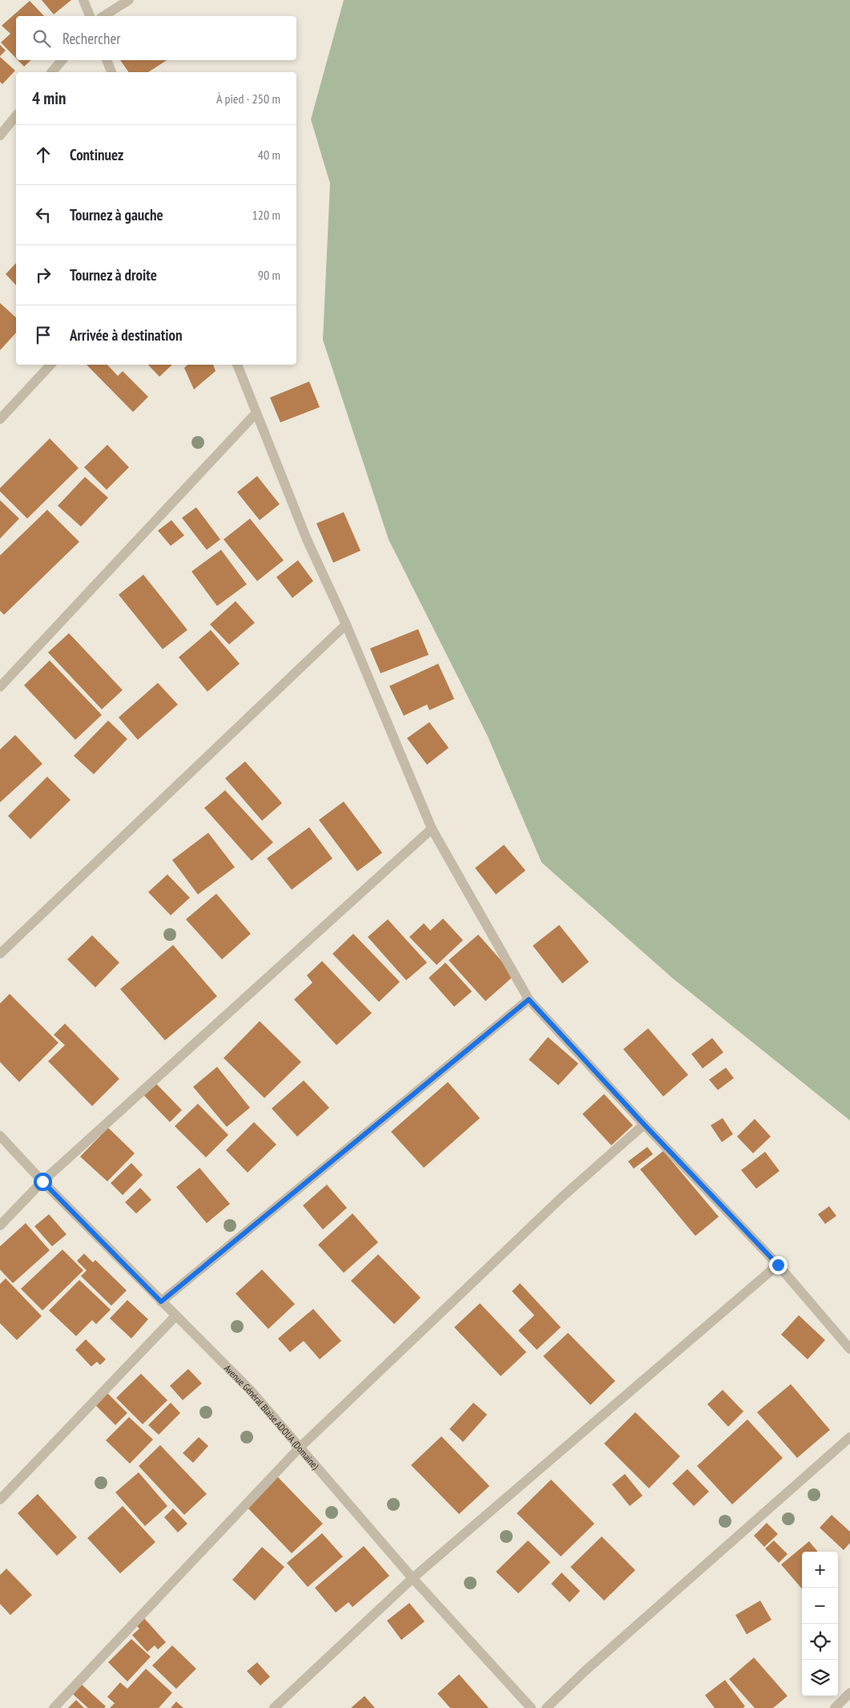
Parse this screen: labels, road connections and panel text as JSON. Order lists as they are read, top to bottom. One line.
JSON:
{"streets":{"street":["Avenue Général Blaise ADOUA (Domaine)"]},"page":{"search":"Rechercher","heading":["4 min","À pied · 250 m"],"list":[["Continuez","40 m"],["Tournez à gauche","120 m"],["Tournez à droite","90 m"],"Arrivée à destination"],"map_buttons":["+","−"]}}
